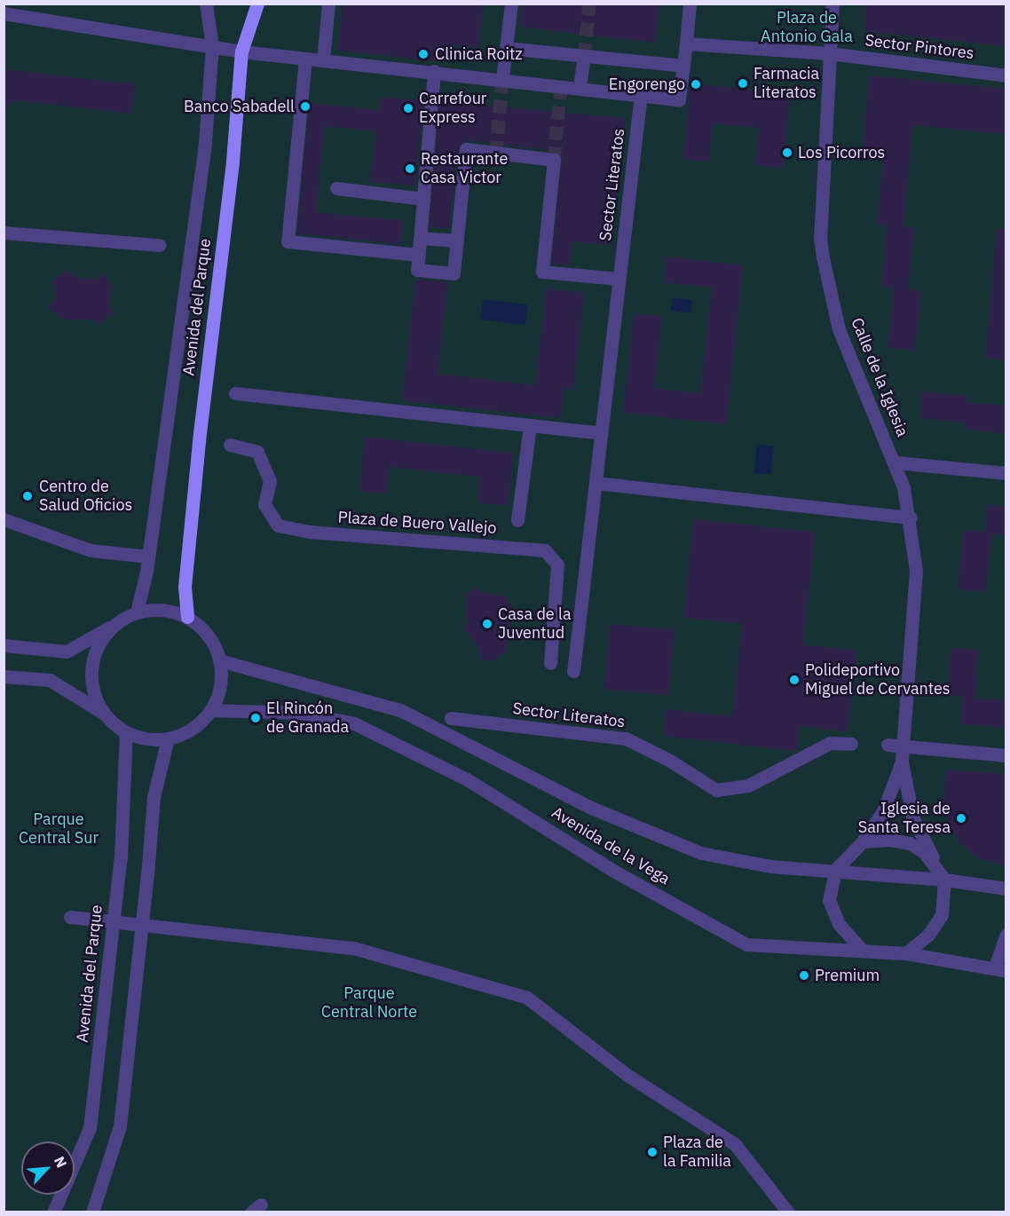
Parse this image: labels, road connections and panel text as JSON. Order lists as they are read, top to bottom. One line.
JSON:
{"streets":{"street":["Sector Pintores","Sector Literatos","Avenida del Parque","Calle de la Iglesia","Plaza de Buero Vallejo","Avenida de la Vega"]},"crossings":[["Sector Pintores","Calle de la Iglesia"],["Avenida del Parque","Avenida de la Vega"],["Calle de la Iglesia","Avenida de la Vega"]],"parks":["Plaza de Antonio Gala","Parque Central Sur","Parque Central Norte"],"places":["Clinica Roitz","Farmacia Literatos","Engorengo","Banco Sabadell","Carrefour Express","Los Picorros","Restaurante Casa Victor","Centro de Salud Oficios","Casa de la Juventud","Polideportivo Miguel de Cervantes","El Rincón de Granada","Iglesia de Santa Teresa","Premium","Plaza de la Familia"],"north":"top right"}
